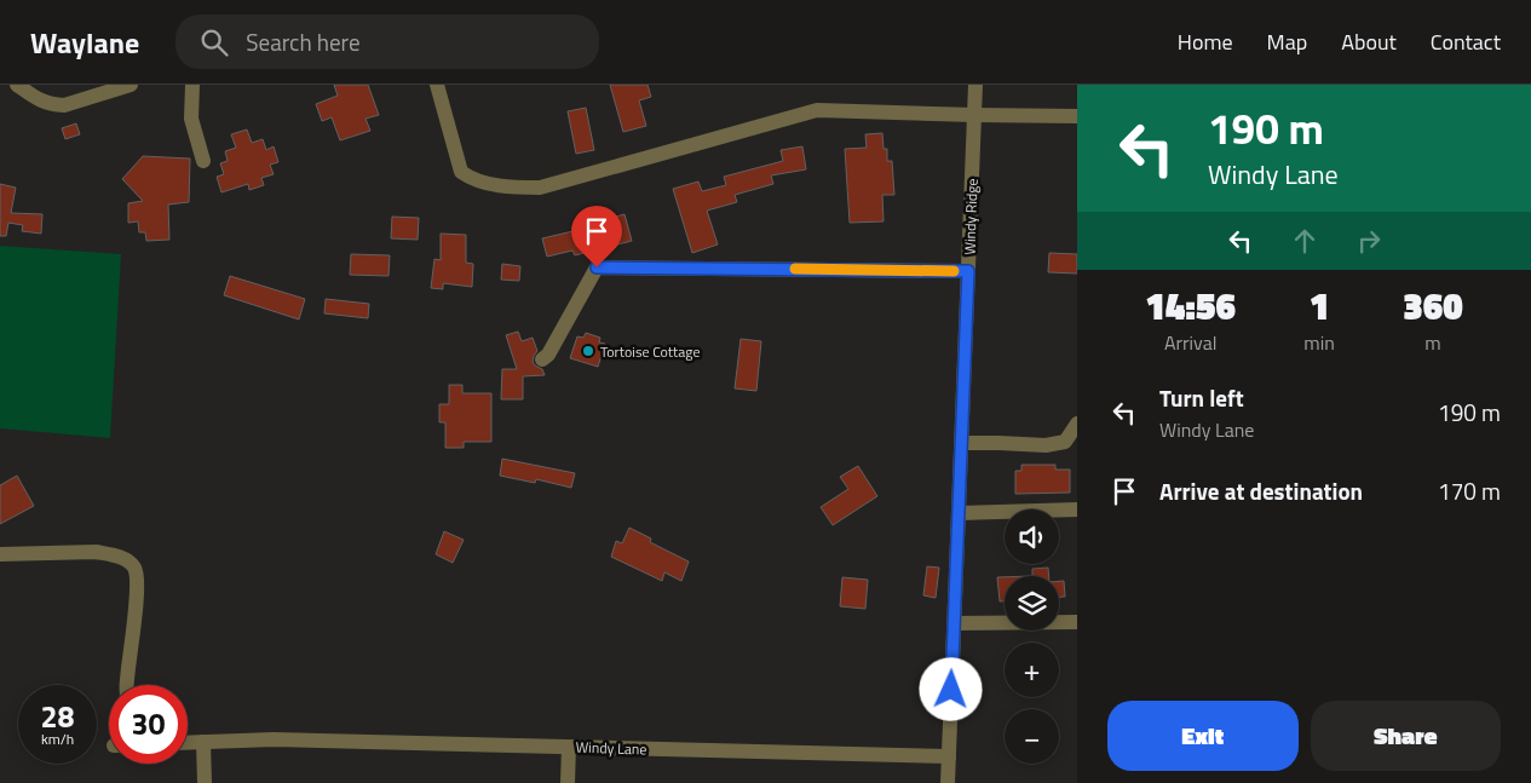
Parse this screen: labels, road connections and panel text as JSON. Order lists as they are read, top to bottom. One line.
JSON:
{"streets":{"street":["Windy Ridge","Windy Lane"]},"crossings":[["Windy Ridge","Windy Lane"]],"places":["Tortoise Cottage"],"page":{"header":"Waylane","search":"Search here","nav":["Home","Map","About","Contact"],"turn":["190 m","Windy Lane"],"eta":["14:56","Arrival","1","min","360","m"],"list":[{"name":"Turn left","note":"Windy Lane","value":"190 m"},{"name":"Arrive at destination","value":"170 m"}],"map_buttons":["+","−"],"speed":"28 km/h","limit":"30","buttons":["Exit","Share"]}}
